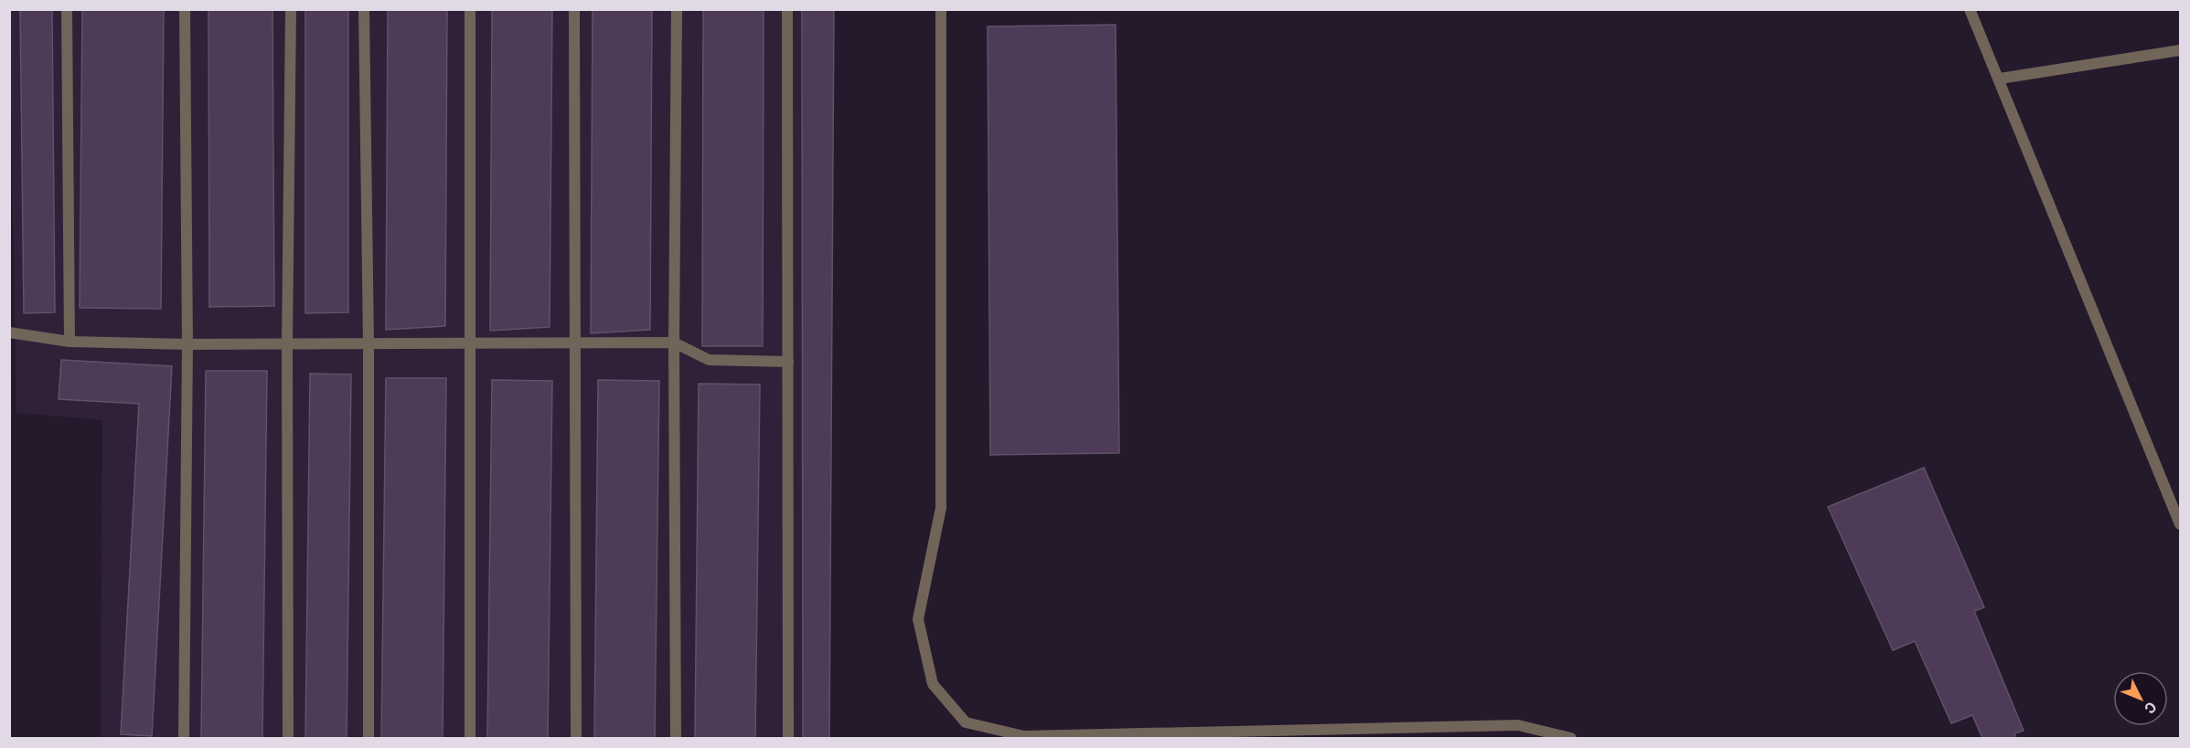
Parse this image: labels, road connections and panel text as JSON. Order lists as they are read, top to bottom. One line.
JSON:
{"north":"bottom right"}
